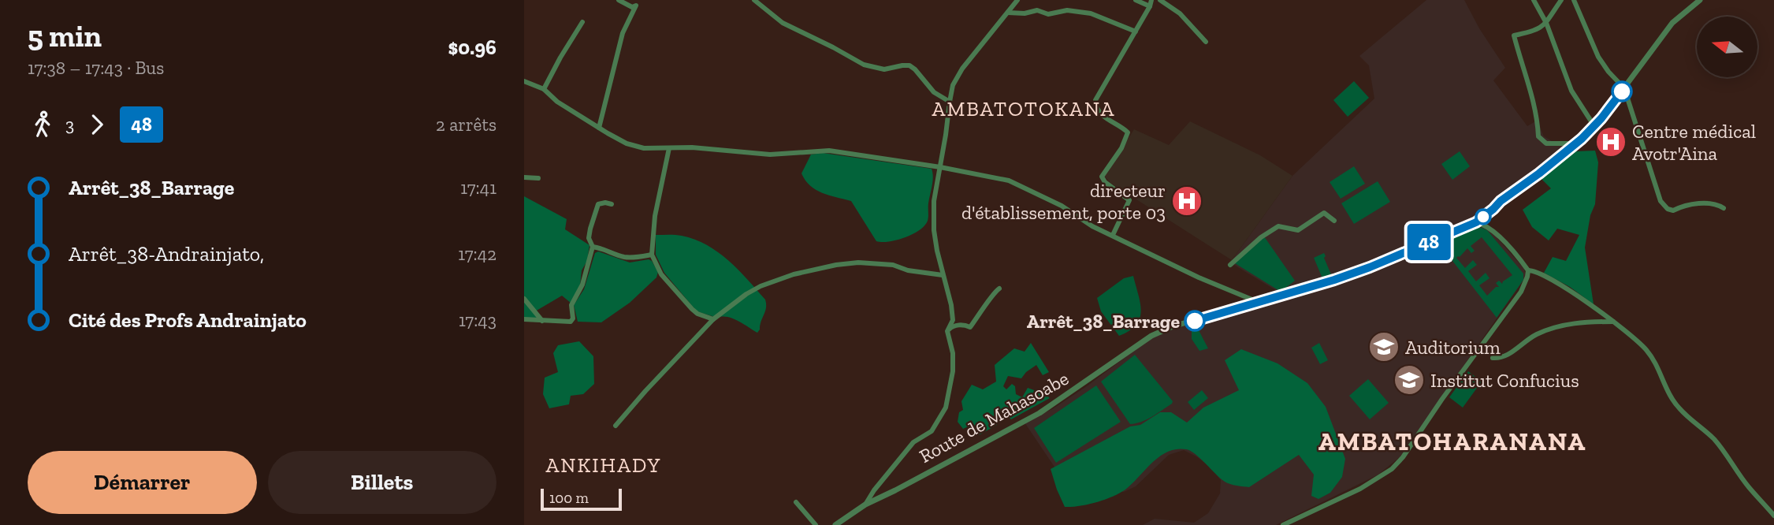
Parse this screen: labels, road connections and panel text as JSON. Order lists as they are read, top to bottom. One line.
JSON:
{"streets":{"street":["Route de Mahasoabe"]},"districts":["AMBATOTOKANA","AMBATOHARANANA","ANKIHADY"],"places":{"hospital":["Centre médical Avotr'Aina","directeur d'établissement, porte 03"],"other":["Arrêt_38_Barrage"],"school or university":["Auditorium","Institut Confucius"]},"lines":["bus line 48"],"scale_bar":"100 m","north":"left","page":{"heading":["5 min","17:38 – 17:43 · Bus","$0.96"],"on_map":"48","legs":["3","48","2 arrêts"],"list":[{"name":"Arrêt_38_Barrage","value":"17:41"},{"name":"Arrêt_38-Andrainjato,","value":"17:42"},{"name":"Cité des Profs Andrainjato","value":"17:43"}],"buttons":["Démarrer","Billets"],"scale":"100 m"}}
